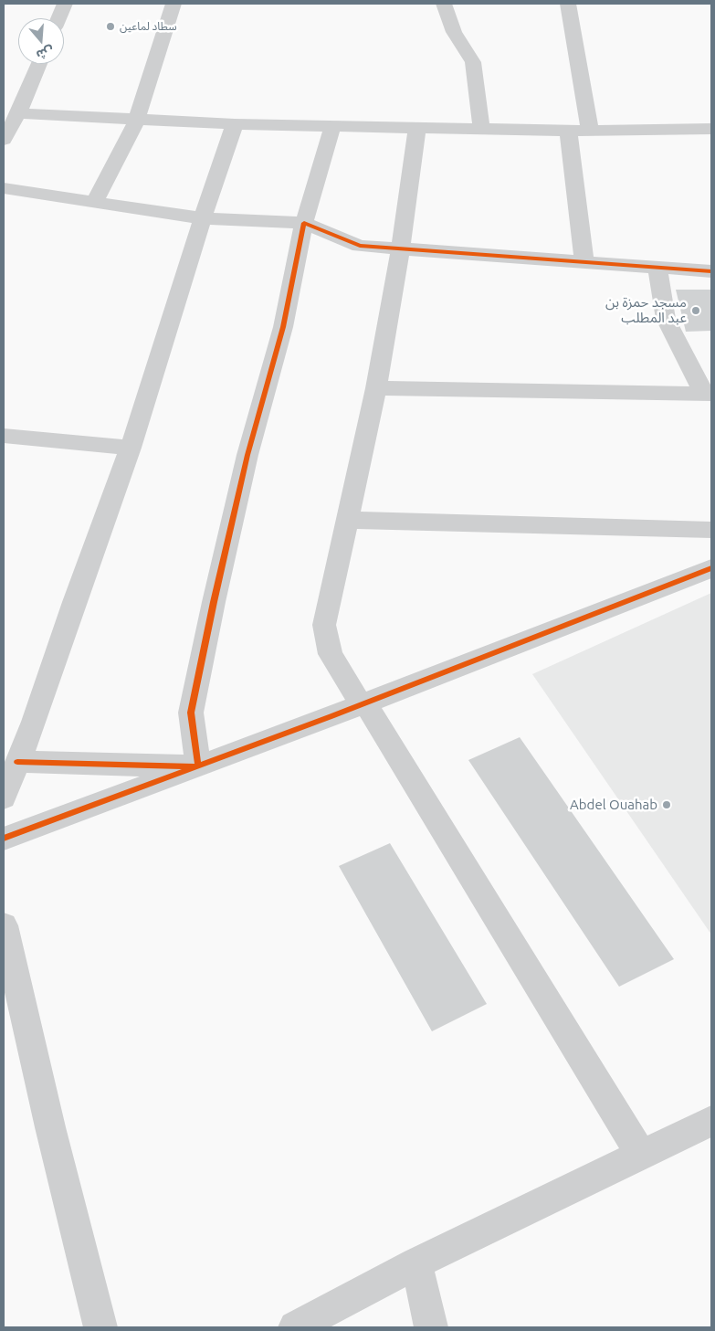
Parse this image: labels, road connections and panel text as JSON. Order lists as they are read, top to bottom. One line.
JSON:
{"places":["سطاد لماعين","مسجد حمزة بن عبد المطلب","Abdel Ouahab"],"north":"bottom"}
